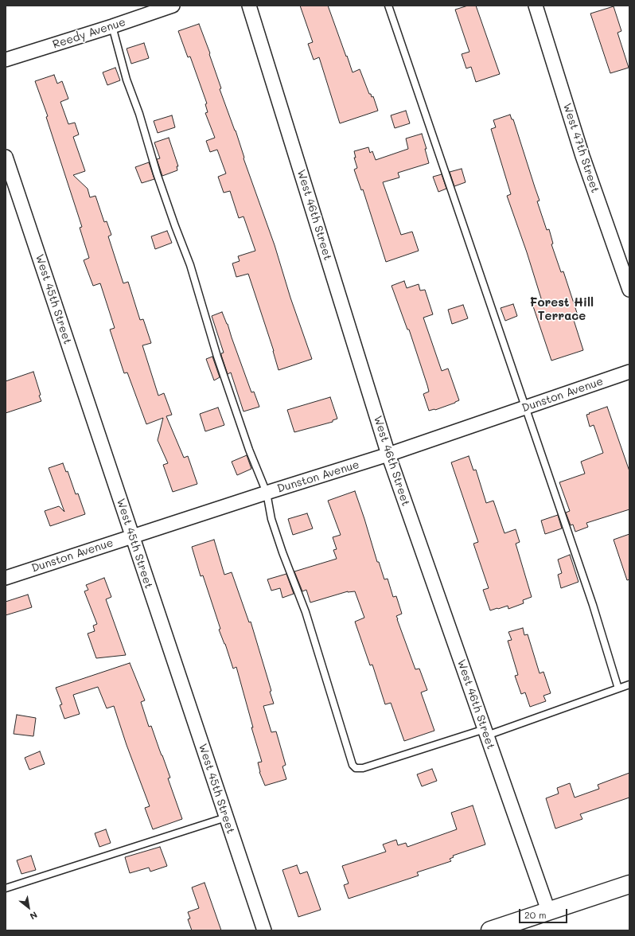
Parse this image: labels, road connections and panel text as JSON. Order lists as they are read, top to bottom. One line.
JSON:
{"streets":{"street":["Reedy Avenue","West 47th Street","West 46th Street","West 45th Street","Dunston Avenue"]},"crossings":[["West 46th Street","Dunston Avenue"],["West 45th Street","Dunston Avenue"]],"districts":["Forest Hill Terrace"],"scale_bar":"20 m","north":"bottom right"}
